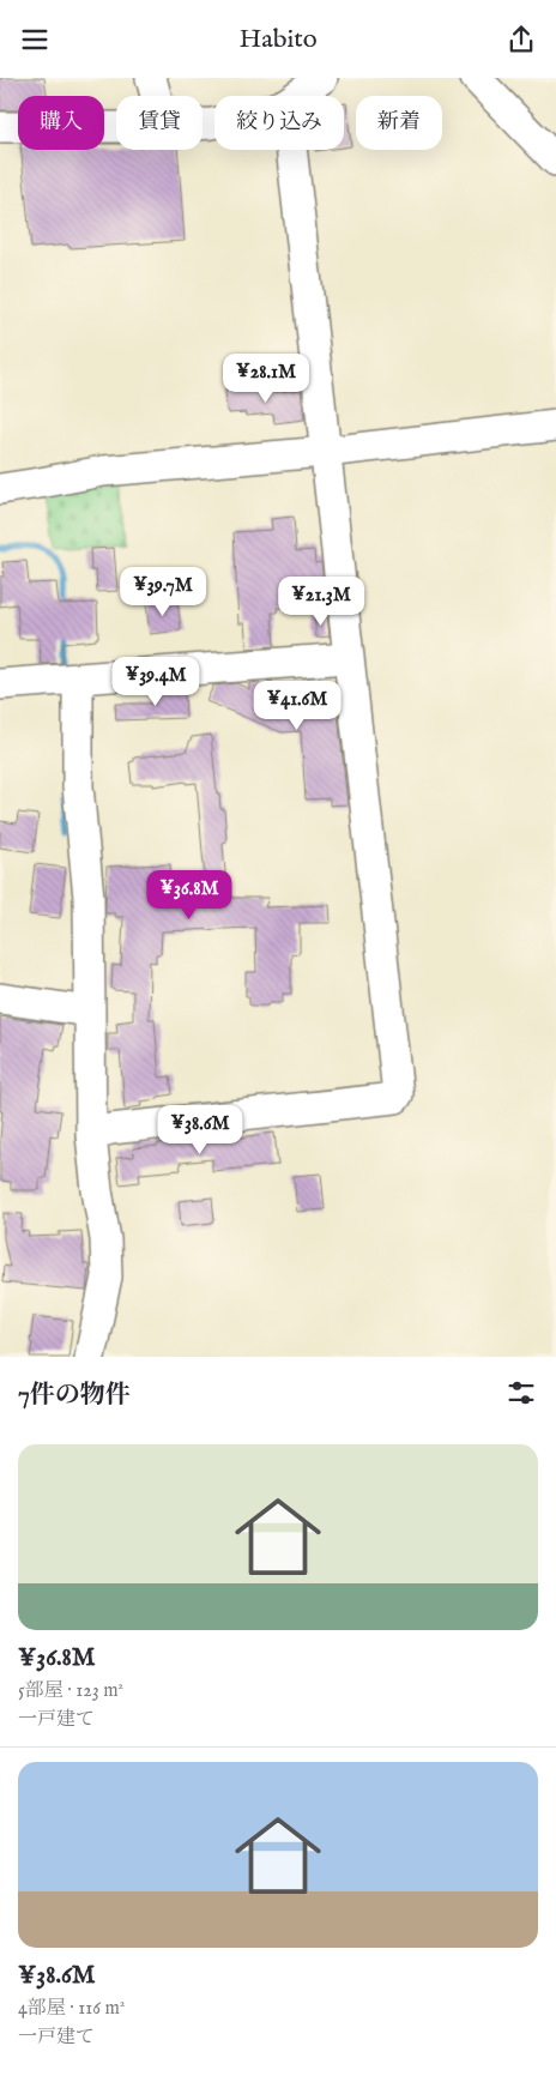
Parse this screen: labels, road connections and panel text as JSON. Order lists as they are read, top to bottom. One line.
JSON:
{"page":{"header":"Habito","chip":["購入","賃貸","絞り込み","新着"],"price":["¥28.1M","¥39.7M","¥21.3M","¥39.4M","¥41.6M","¥36.8M","¥38.6M"],"heading":"7件の物件","list":[{"name":"¥36.8M","note":"5部屋 · 123 m² · 一戸建て"},{"name":"¥38.6M","note":"4部屋 · 116 m² · 一戸建て"}]}}
